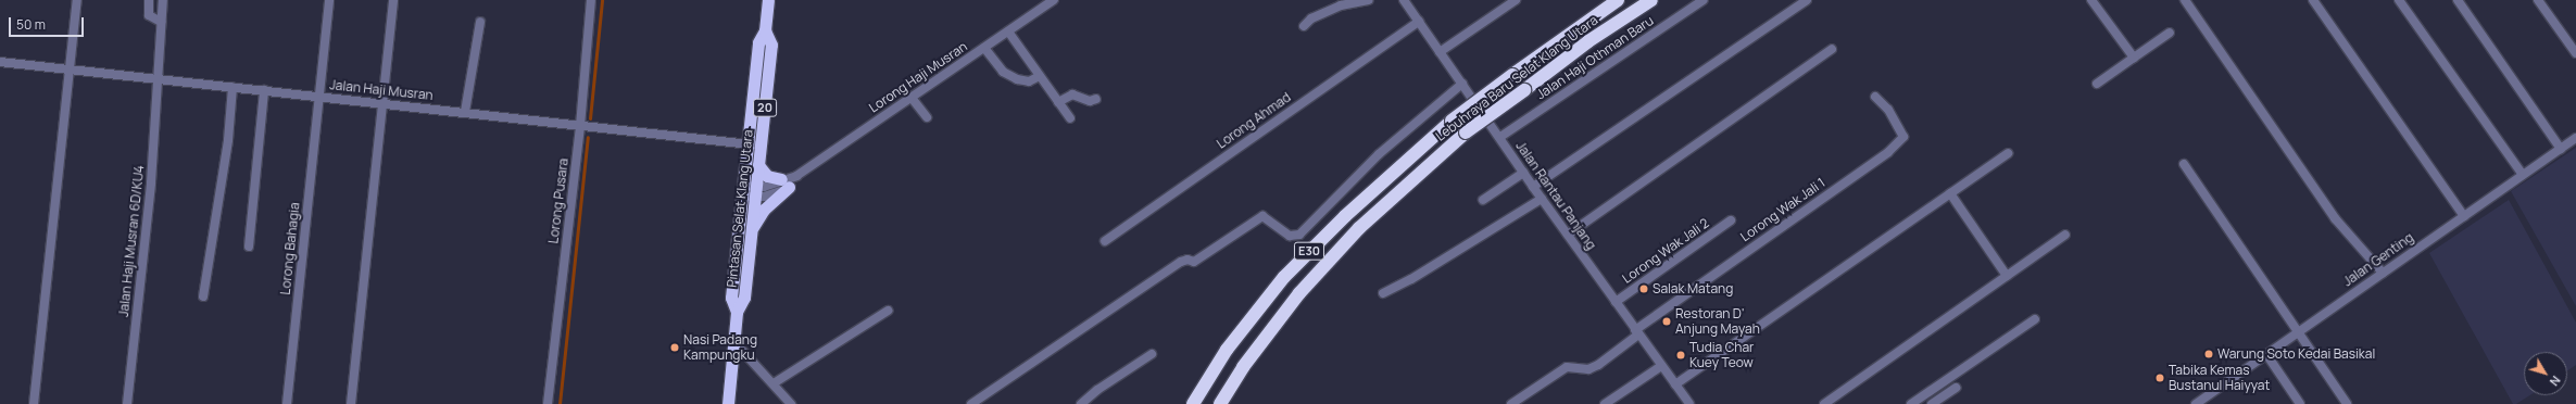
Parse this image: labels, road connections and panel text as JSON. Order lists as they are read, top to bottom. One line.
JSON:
{"streets":{"highway":["Lebuhraya Baru Selat Klang Utara","20","Pintasan Selat Klang Utara","E30"],"street":["Jalan Haji Othman Baru","Lorong Haji Musran","Jalan Haji Musran","Lorong Ahmad","Jalan Rantau Panjang","Lorong Pusara","Lorong Wak Jali 1","Jalan Haji Musran 6D/KU4","Lorong Bahagia","Lorong Wak Jali 2","Jalan Genting"]},"crossings":[["Jalan Haji Othman Baru","Jalan Rantau Panjang"],["Jalan Haji Musran","Lorong Pusara"],["Jalan Haji Musran","Pintasan Selat Klang Utara"],["Jalan Haji Musran","Jalan Haji Musran 6D/KU4"],["Jalan Haji Musran","Lorong Bahagia"],["Lorong Ahmad","Jalan Rantau Panjang"],["Jalan Rantau Panjang","Lorong Wak Jali 1"],["Jalan Rantau Panjang","Lorong Wak Jali 2"]],"places":["Salak Matang","Restoran D' Anjung Mayah","Nasi Padang Kampungku","Warung Soto Kedai Basikal","Tudia Char Kuey Teow","Tabika Kemas Bustanul Haiyyat"],"scale_bar":"50 m","north":"bottom right"}
